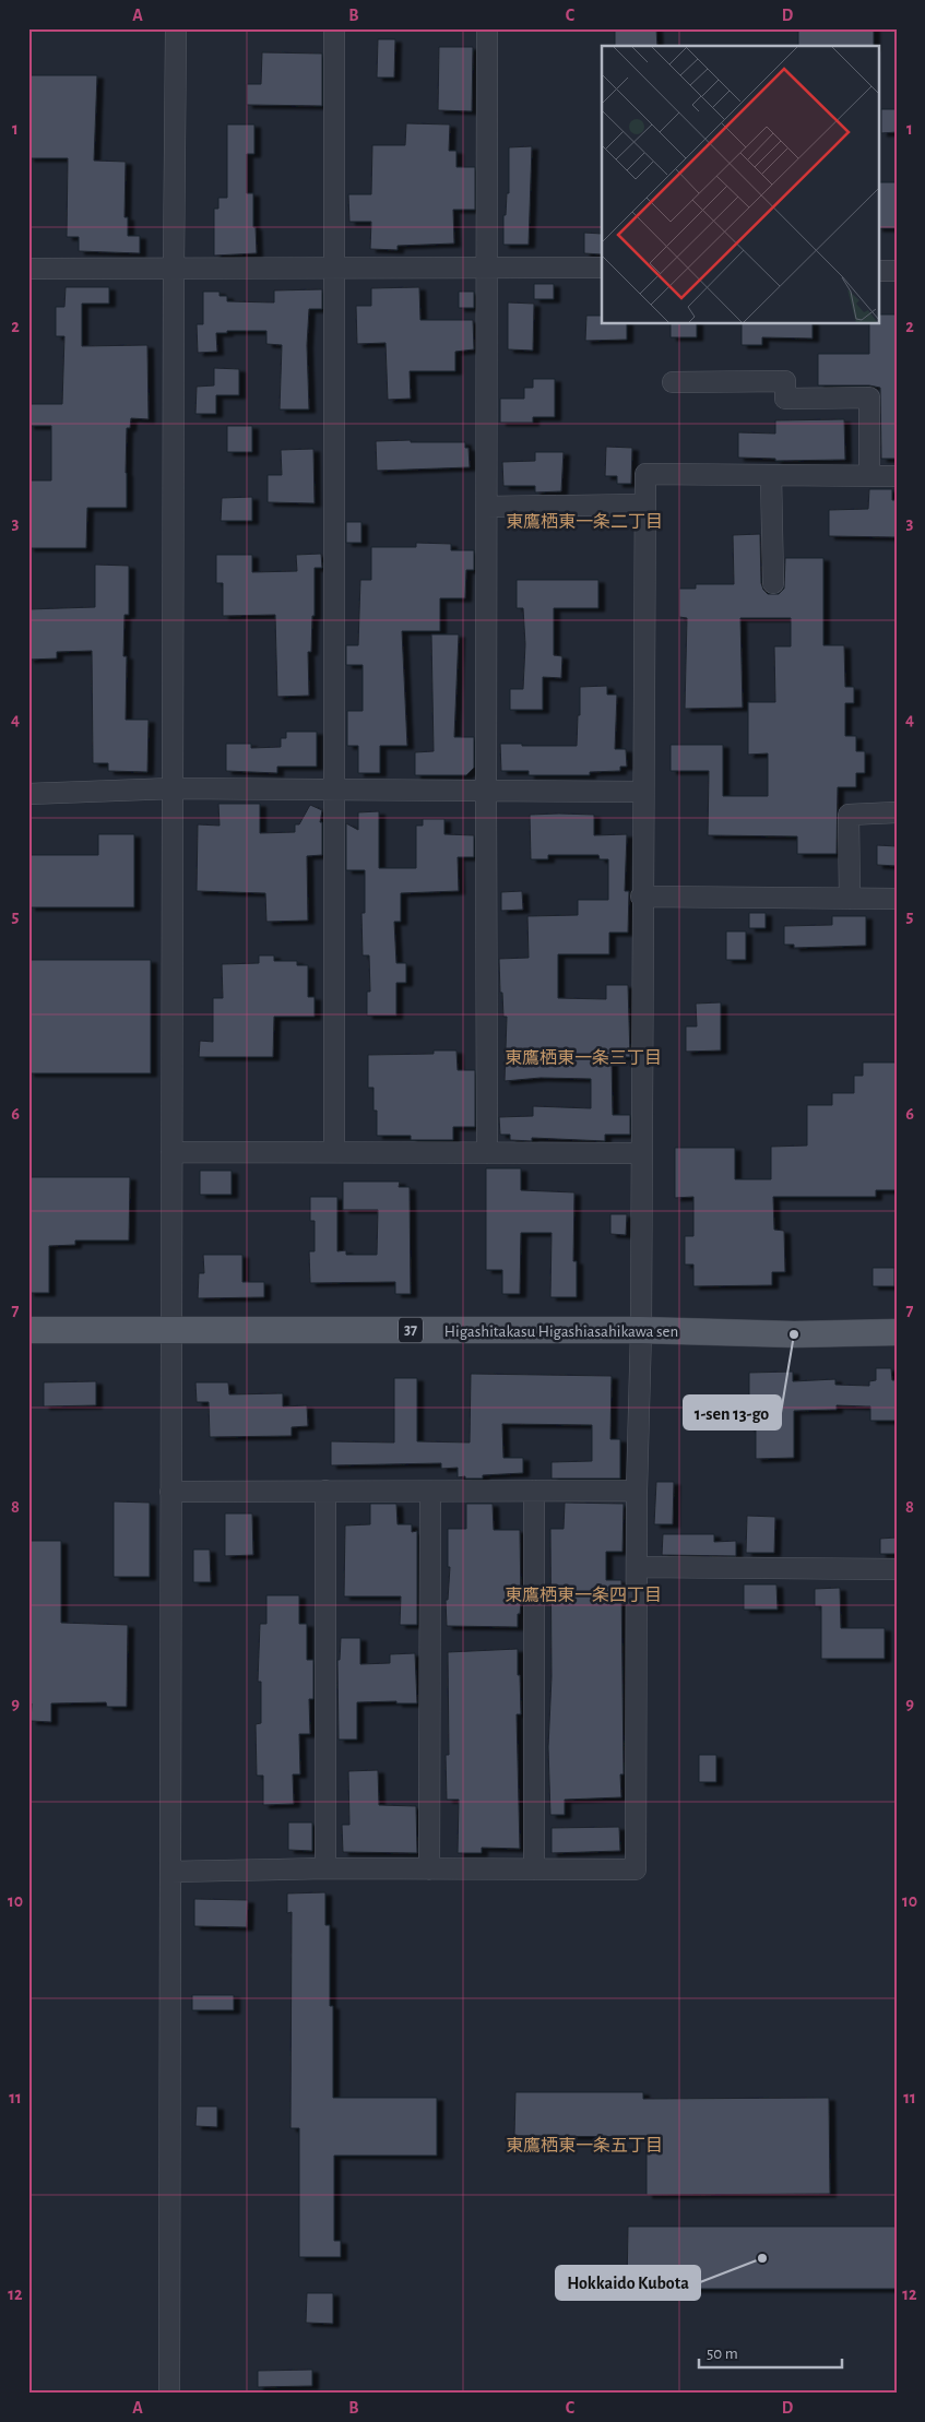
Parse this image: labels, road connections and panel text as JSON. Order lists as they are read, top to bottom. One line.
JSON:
{"streets":{"main road":["37","Higashitakasu Higashiasahikawa sen"]},"districts":["東鷹栖東一条二丁目","東鷹栖東一条三丁目","東鷹栖東一条四丁目","東鷹栖東一条五丁目"],"places":["1-sen 13-go","Hokkaido Kubota"],"scale_bar":"50 m","grid":{"columns":["A","B","C","D"],"rows":["1","2","3","4","5","6","7","8","9","10","11","12"]}}
